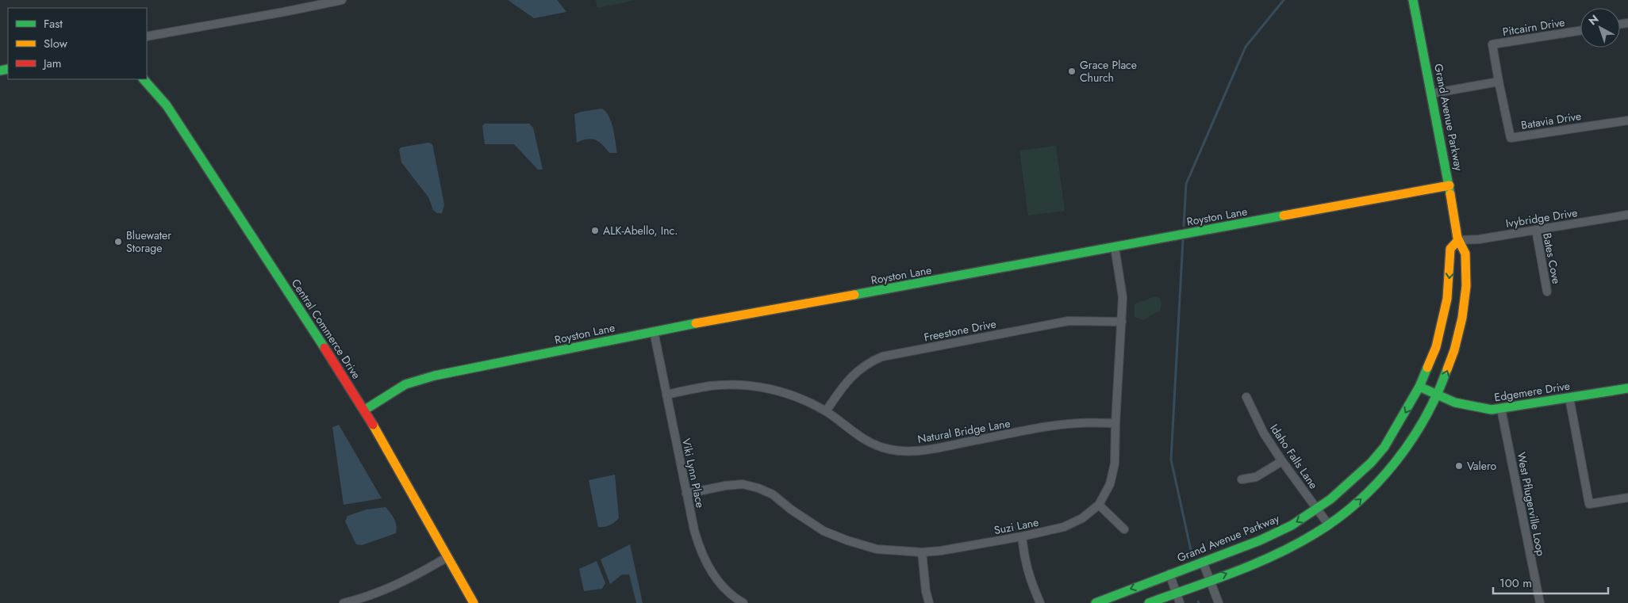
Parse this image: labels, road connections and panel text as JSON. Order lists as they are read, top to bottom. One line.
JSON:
{"streets":{"street":["Pitcairn Drive","Grand Avenue Parkway","Batavia Drive","Royston Lane","Ivybridge Drive","Bates Cove","Central Commerce Drive","Freestone Drive","Edgemere Drive","Natural Bridge Lane","Idaho Falls Lane","Viki Lynn Place","West Pflugerville Loop","Suzi Lane"]},"crossings":[["Pitcairn Drive","Batavia Drive"],["Grand Avenue Parkway","Royston Lane"],["Grand Avenue Parkway","Ivybridge Drive"],["Grand Avenue Parkway","Edgemere Drive"],["Grand Avenue Parkway","Idaho Falls Lane"],["Royston Lane","Central Commerce Drive"],["Royston Lane","Viki Lynn Place"],["Royston Lane","Suzi Lane"],["Ivybridge Drive","Bates Cove"],["Freestone Drive","Natural Bridge Lane"],["Freestone Drive","Suzi Lane"],["Edgemere Drive","West Pflugerville Loop"],["Natural Bridge Lane","Viki Lynn Place"],["Natural Bridge Lane","Suzi Lane"],["Viki Lynn Place","Suzi Lane"]],"places":["Grace Place Church","ALK-Abello, Inc.","Bluewater Storage","Valero"],"legend":["Fast","Slow","Jam"],"scale_bar":"100 m","north":"top left"}
